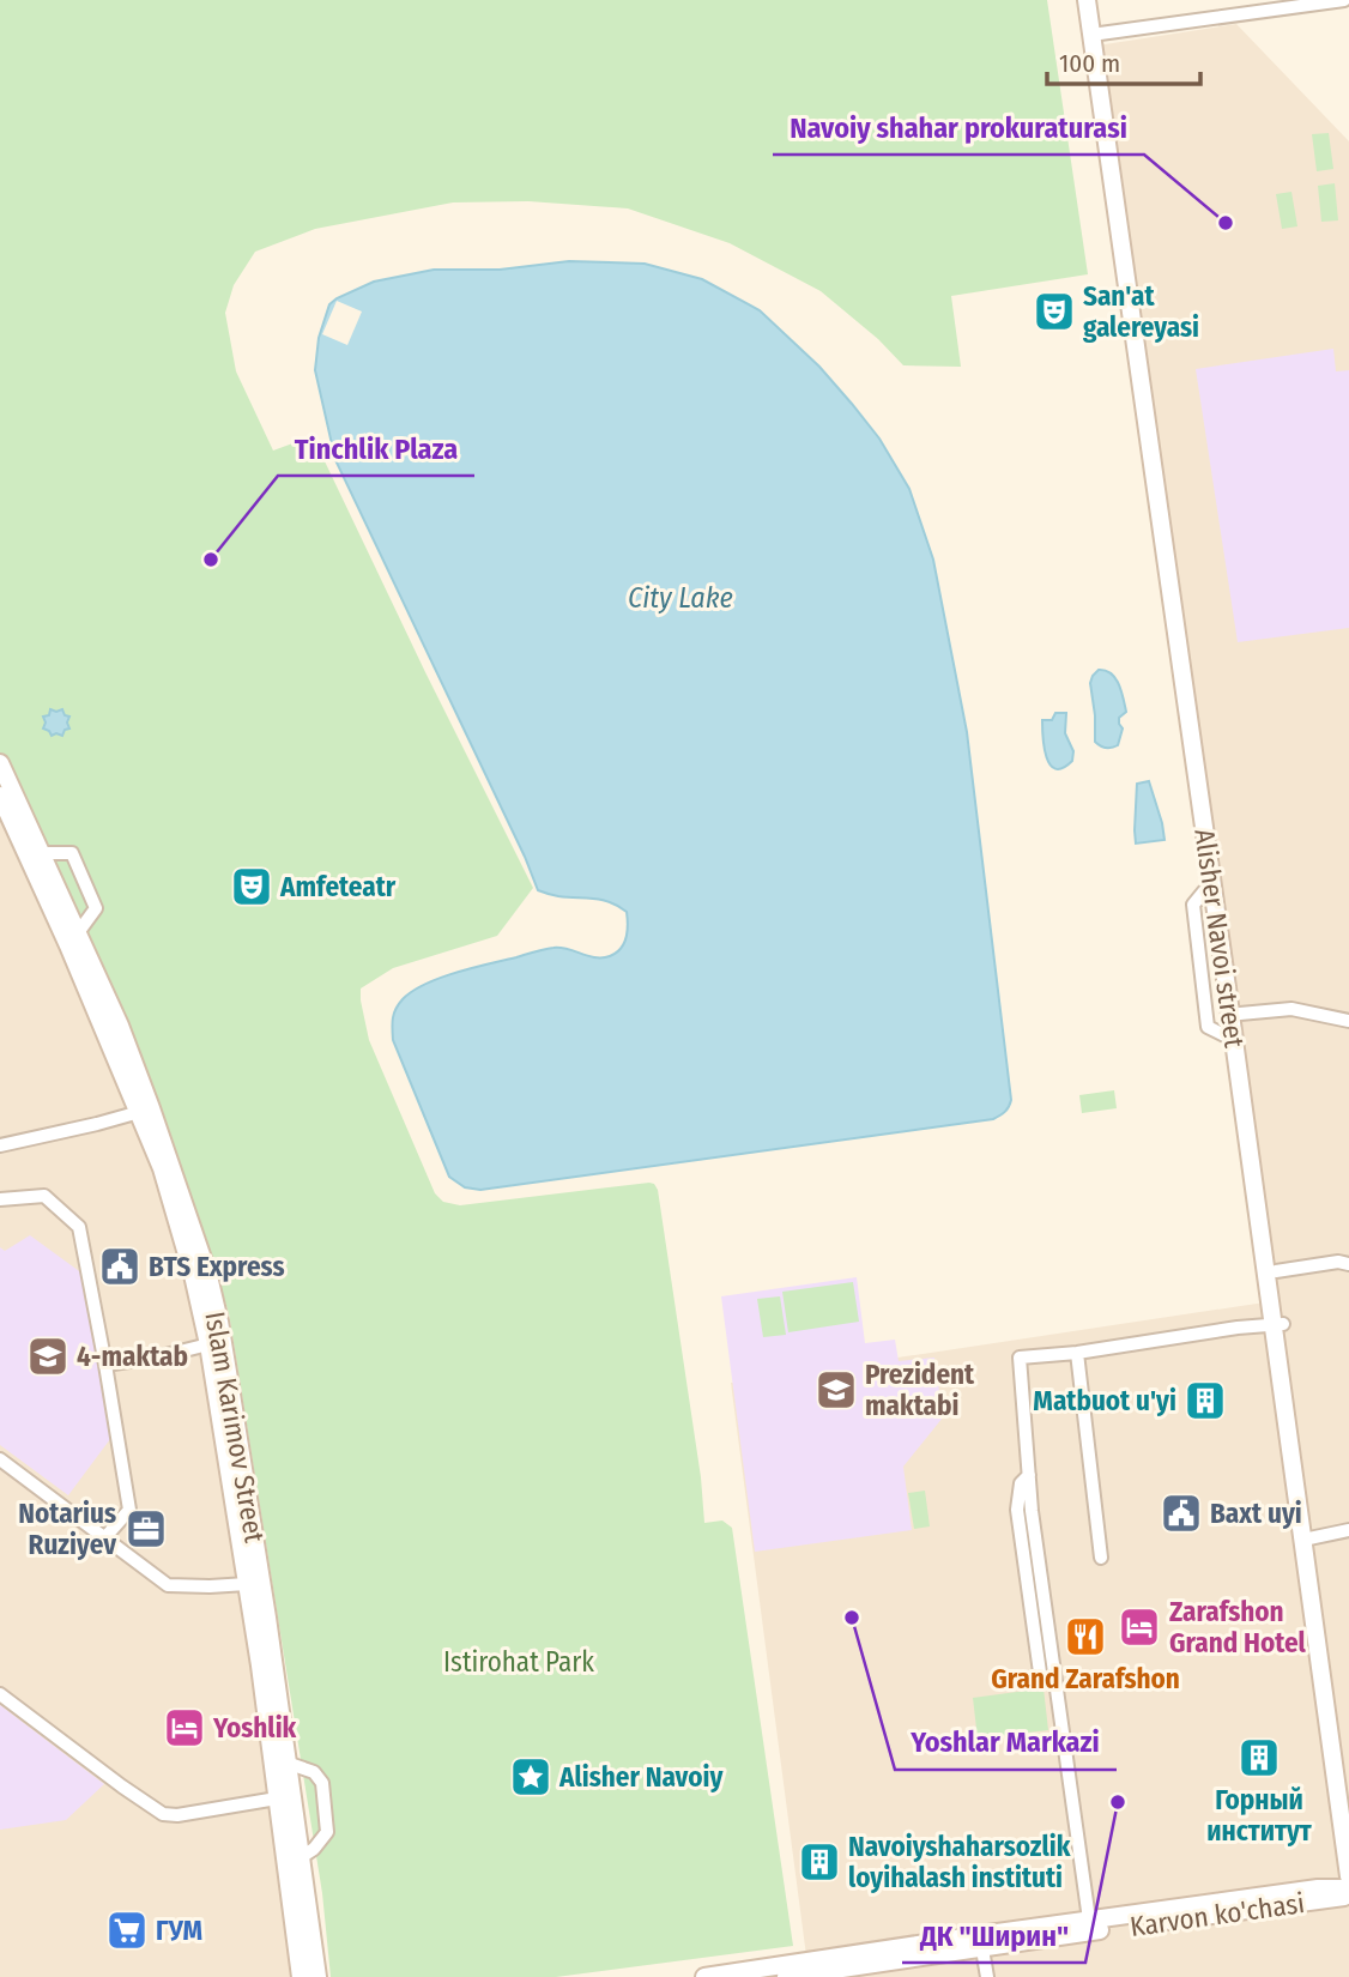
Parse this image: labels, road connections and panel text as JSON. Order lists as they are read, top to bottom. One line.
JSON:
{"streets":{"main road":["Alisher Navoi street","Islam Karimov Street","Karvon ko'chasi"]},"water":["City Lake"],"parks":["Istirohat Park"],"places":{"other":["Navoiy shahar prokuraturasi","Tinchlik Plaza","Yoshlar Markazi","ДК \"Ширин\""],"theatre":["San'at galereyasi","Amfeteatr"],"public building":["BTS Express","Baxt uyi"],"school or university":["4-maktab","Prezident maktabi"],"building":["Matbuot u'yi","Горный институт","Navoiyshaharsozlik loyihalash instituti"],"office":["Notarius Ruziyev"],"hotel":["Zarafshon Grand Hotel","Yoshlik"],"restaurant":["Grand Zarafshon"],"place":["Alisher Navoiy"],"supermarket":["ГУМ"]},"scale_bar":"100 m"}
